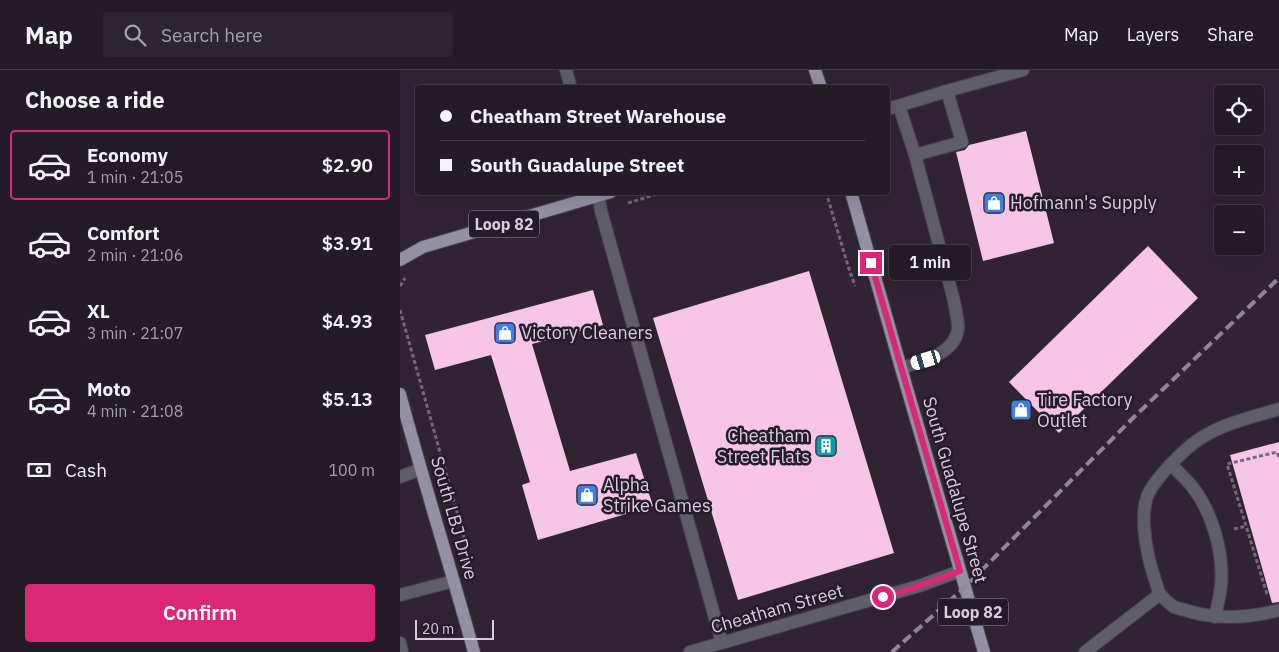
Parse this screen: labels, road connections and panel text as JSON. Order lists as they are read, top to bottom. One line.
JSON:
{"streets":{"main road":["Loop 82","South Guadalupe Street","South LBJ Drive"],"street":["Cheatham Street"]},"crossings":[["South Guadalupe Street","Cheatham Street"]],"places":{"shop":["Hofmann's Supply","Victory Cleaners","Tire Factory Outlet","Alpha Strike Games"],"building":["Cheatham Street Flats"]},"scale_bar":"20 m","page":{"header":"Map","search":"Search here","nav":["Map","Layers","Share"],"heading":"Choose a ride","map_buttons":["+","−"],"banner":["Cheatham Street Warehouse","South Guadalupe Street"],"list":[{"name":"Economy","note":"1 min · 21:05","value":"$2.90"},{"name":"Comfort","note":"2 min · 21:06","value":"$3.91"},{"name":"XL","note":"3 min · 21:07","value":"$4.93"},{"name":"Moto","note":"4 min · 21:08","value":"$5.13"}],"bubble":"1 min","pay":["Cash","100 m"],"buttons":"Confirm","scale":"20 m"}}
